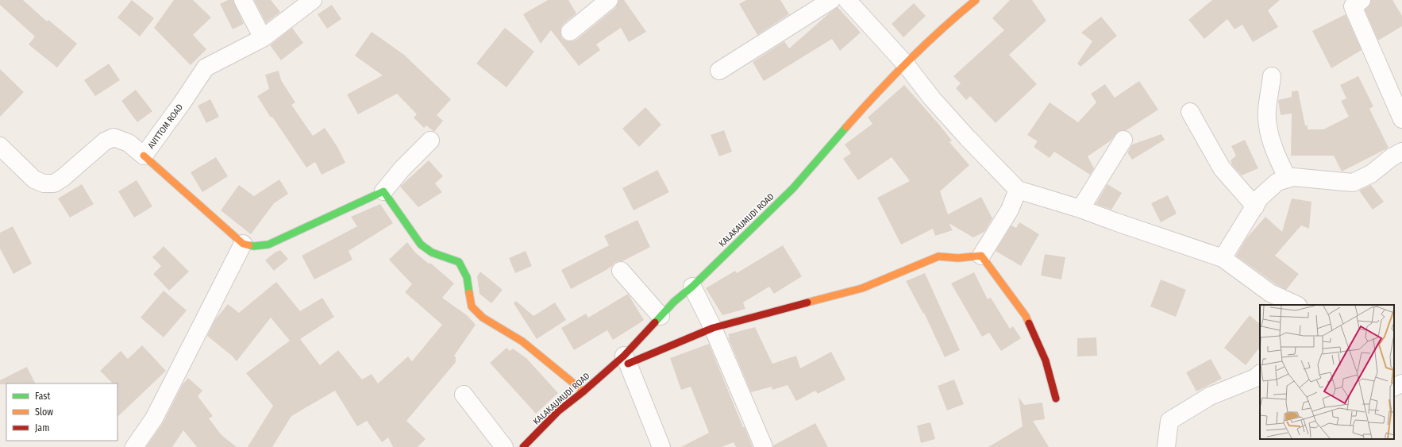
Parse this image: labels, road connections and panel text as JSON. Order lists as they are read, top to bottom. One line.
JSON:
{"streets":{"street":["AVITTOM ROAD","KALAKAUMUDI ROAD"]},"legend":["Fast","Slow","Jam"]}
